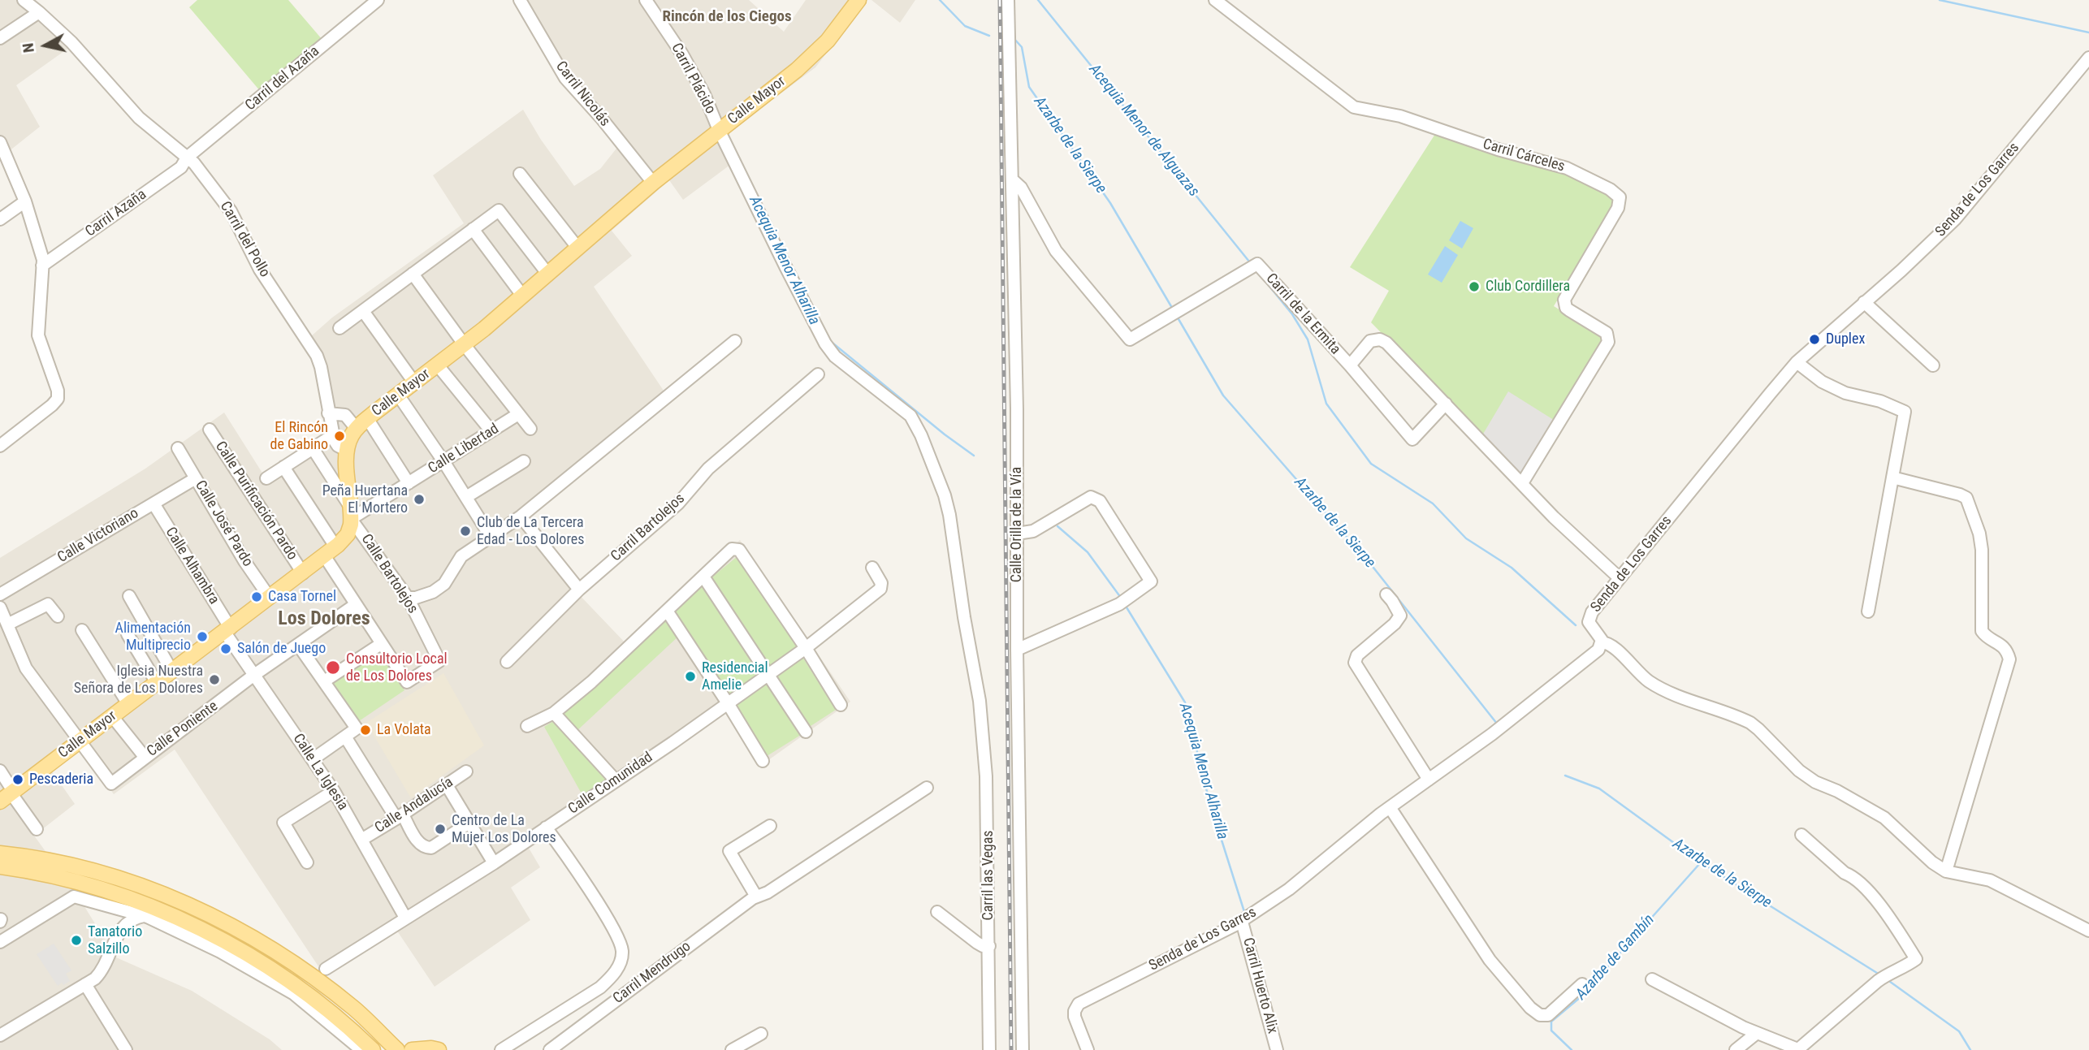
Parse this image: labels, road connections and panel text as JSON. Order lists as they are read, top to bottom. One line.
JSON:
{"streets":{"main road":["Calle Mayor"],"street":["Carril del Azaña","Carril Plácido","Carril Nicolás","Carril Cárceles","Senda de Los Garres","Carril Azaña","Carril del Pollo","Carril de la Ermita","Calle Libertad","Calle Purificación Pardo","Calle José Pardo","Calle Orilla de la Vía","Carril Bartolejos","Calle Victoriano","Calle Alhambra","Calle Bartolejos","Calle Poniente","Calle La Iglesia","Calle Comunidad","Calle Andalucía","Carril las Vegas","Carril Mendrugo","Carril Huerto Alix"]},"crossings":[["Carril del Azaña","Carril Azaña"],["Carril del Azaña","Carril del Pollo"],["Carril Plácido","Calle Mayor"],["Carril Plácido","Carril las Vegas"],["Carril Nicolás","Calle Mayor"],["Calle Mayor","Calle Libertad"],["Calle Mayor","Calle Purificación Pardo"],["Calle Mayor","Calle José Pardo"],["Calle Mayor","Calle Alhambra"],["Calle Mayor","Calle Bartolejos"],["Calle Mayor","Calle Poniente"],["Calle Mayor","Calle La Iglesia"],["Carril Cárceles","Carril de la Ermita"],["Senda de Los Garres","Carril de la Ermita"],["Senda de Los Garres","Carril Huerto Alix"],["Carril Azaña","Carril del Pollo"],["Carril de la Ermita","Calle Orilla de la Vía"],["Calle Libertad","Calle Bartolejos"],["Calle José Pardo","Calle Victoriano"],["Calle Victoriano","Calle Alhambra"],["Calle Alhambra","Calle La Iglesia"],["Calle Poniente","Calle La Iglesia"],["Calle La Iglesia","Calle Comunidad"],["Calle La Iglesia","Calle Andalucía"]],"districts":["Rincón de los Ciegos","Los Dolores"],"water":["Acequia Menor de Alguazas","Azarbe de la Sierpe","Acequia Menor Alharilla","Azarbe de Gambín"],"places":["Club Cordillera","Duplex","El Rincón de Gabino","Peña Huertana El Mortero","Club de La Tercera Edad - Los Dolores","Casa Tornel","Alimentación Multiprecio","Salón de Juego","Consultorio Local de Los Dolores","Residencial Amelie","Iglesia Nuestra Señora de Los Dolores","La Volata","Pescaderia","Centro de La Mujer Los Dolores","Tanatorio Salzillo"],"north":"left"}
